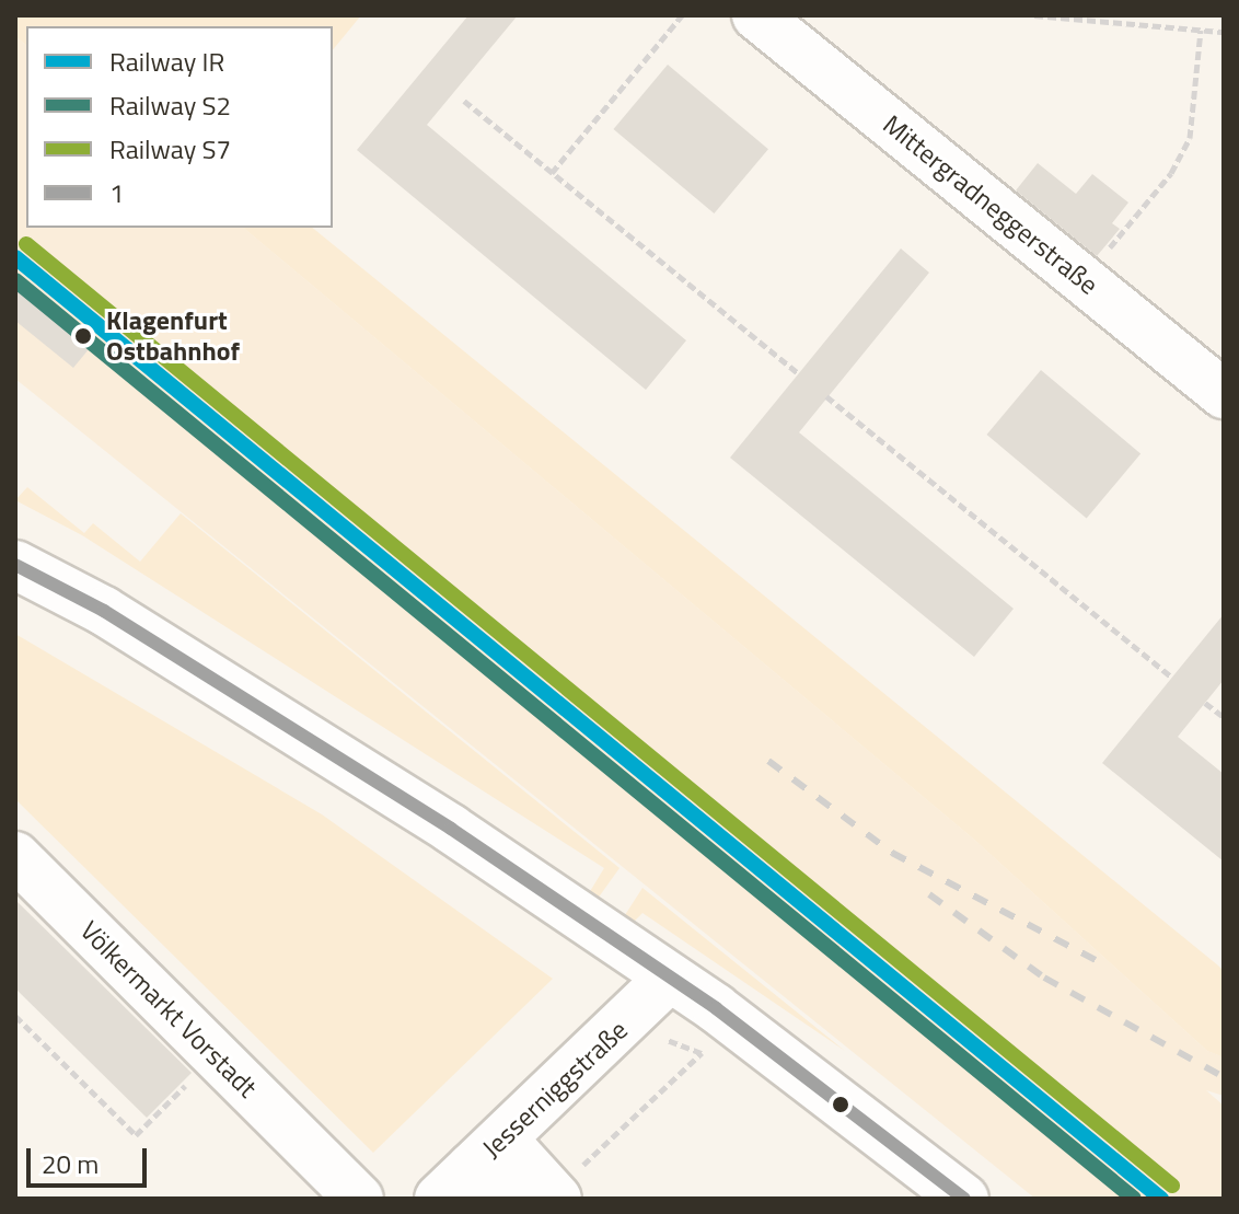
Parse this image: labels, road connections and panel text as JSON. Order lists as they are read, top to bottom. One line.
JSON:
{"streets":{"street":["Mittergradneggerstraße","Völkermarkt Vorstadt","Jesserniggstraße"]},"places":["Klagenfurt Ostbahnhof"],"lines":["rail line S7","rail line IR","rail line S2","transit line 1"],"legend":["Railway IR","Railway S2","Railway S7","1"],"scale_bar":"20 m"}
